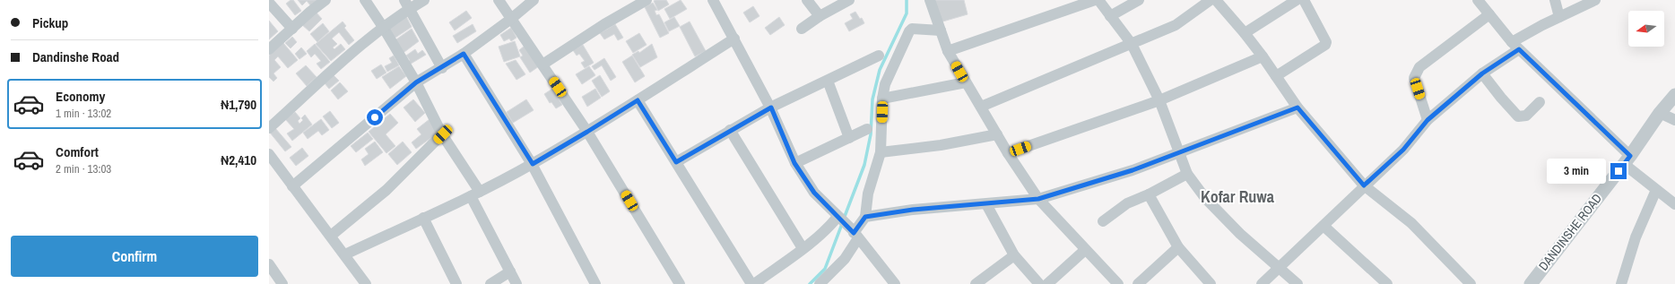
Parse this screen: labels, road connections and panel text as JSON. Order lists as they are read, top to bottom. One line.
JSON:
{"streets":{"street":["DANDINSHE ROAD"]},"districts":["Kofar Ruwa"],"north":"left","page":{"banner":["Pickup","Dandinshe Road"],"list":[{"name":"Economy","note":"1 min · 13:02","value":"₦1,790"},{"name":"Comfort","note":"2 min · 13:03","value":"₦2,410"}],"bubble":"3 min","buttons":"Confirm"}}
